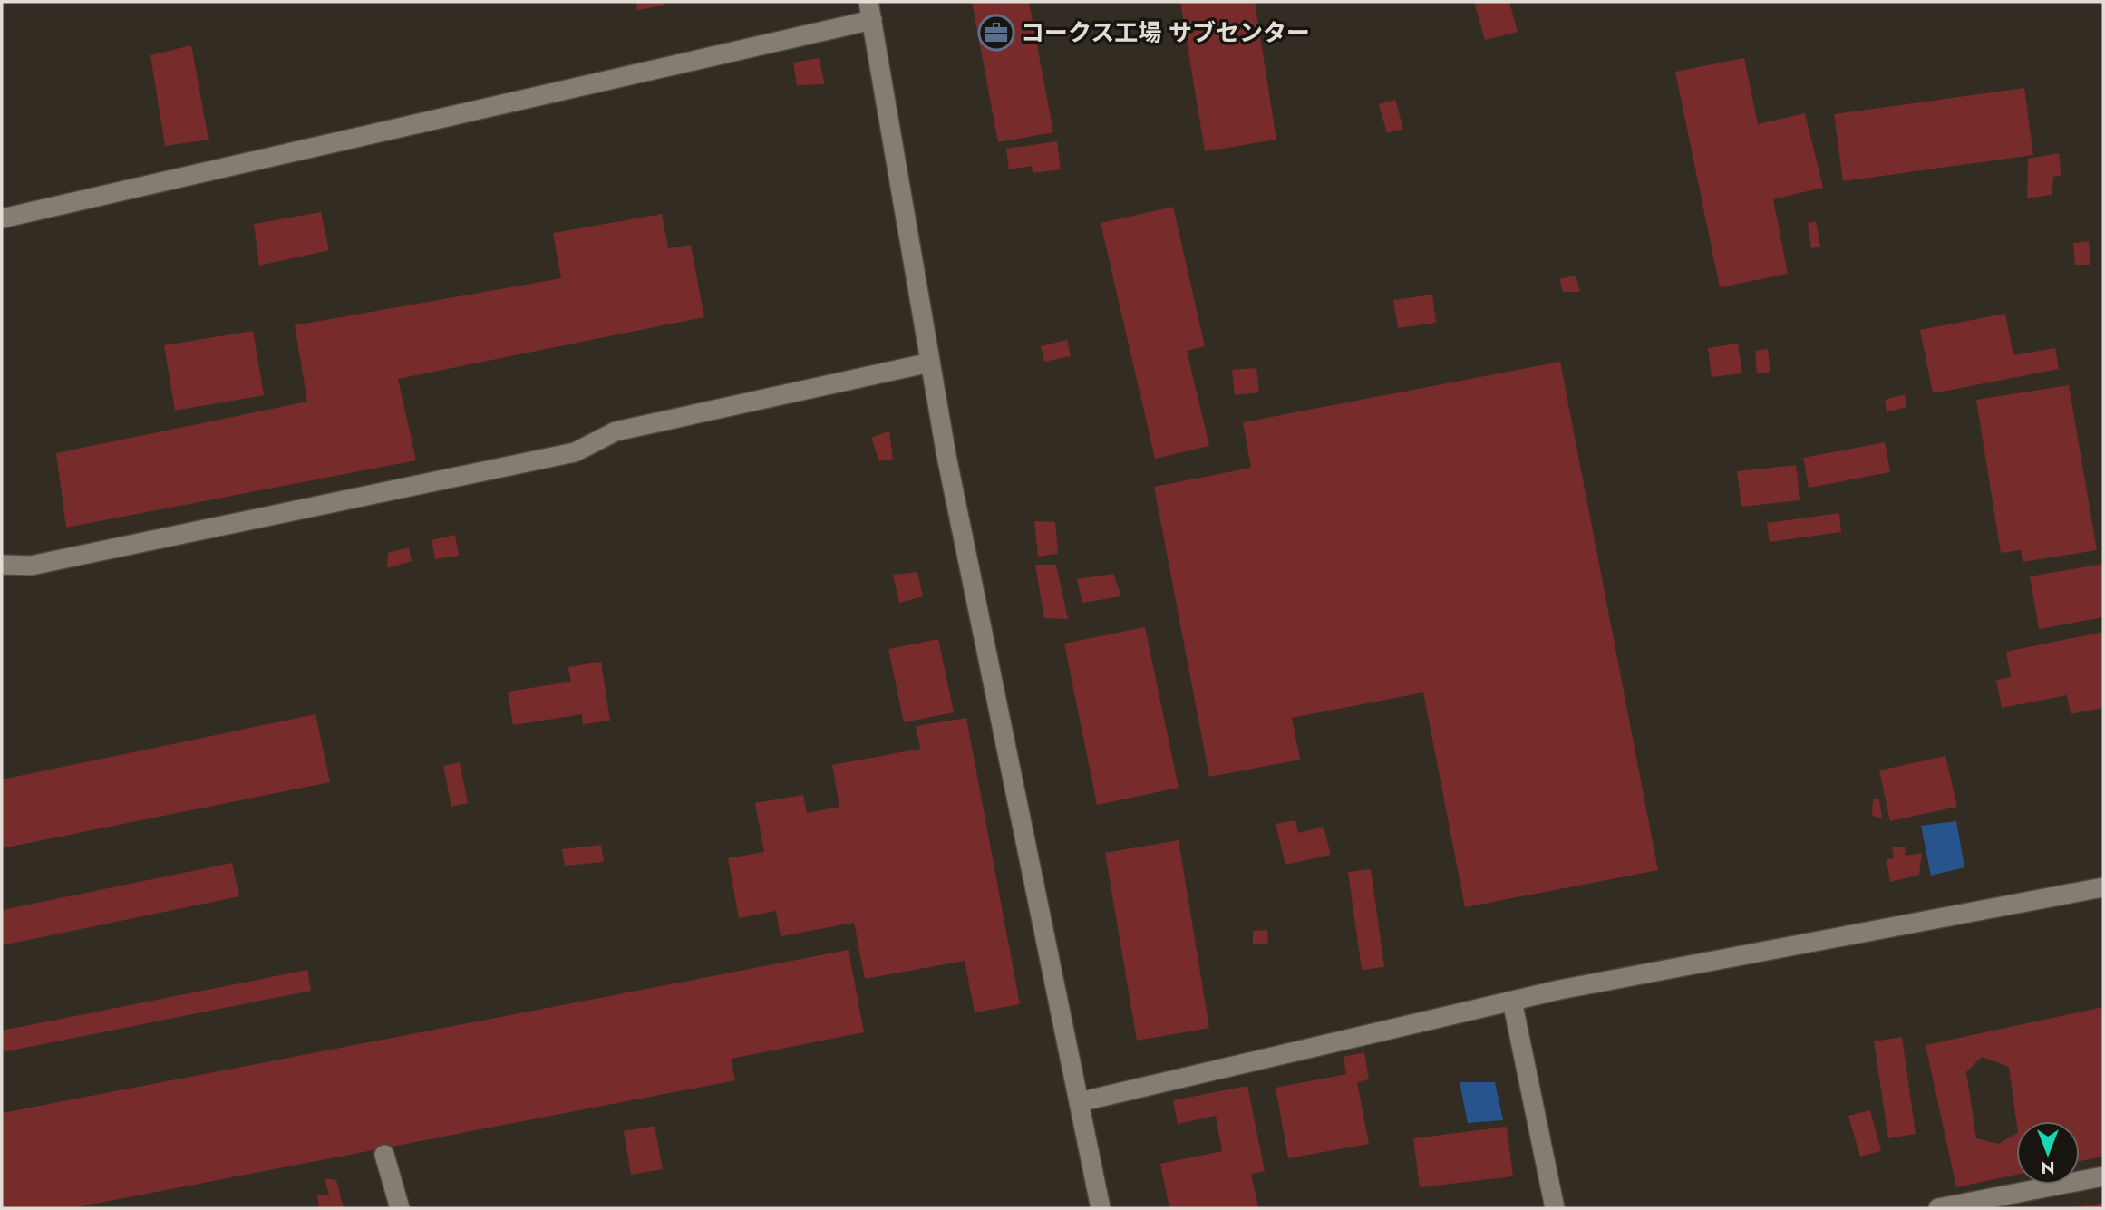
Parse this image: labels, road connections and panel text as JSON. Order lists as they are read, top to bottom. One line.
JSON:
{"places":{"office":["コークス工場 サブセンター"]},"north":"bottom"}
